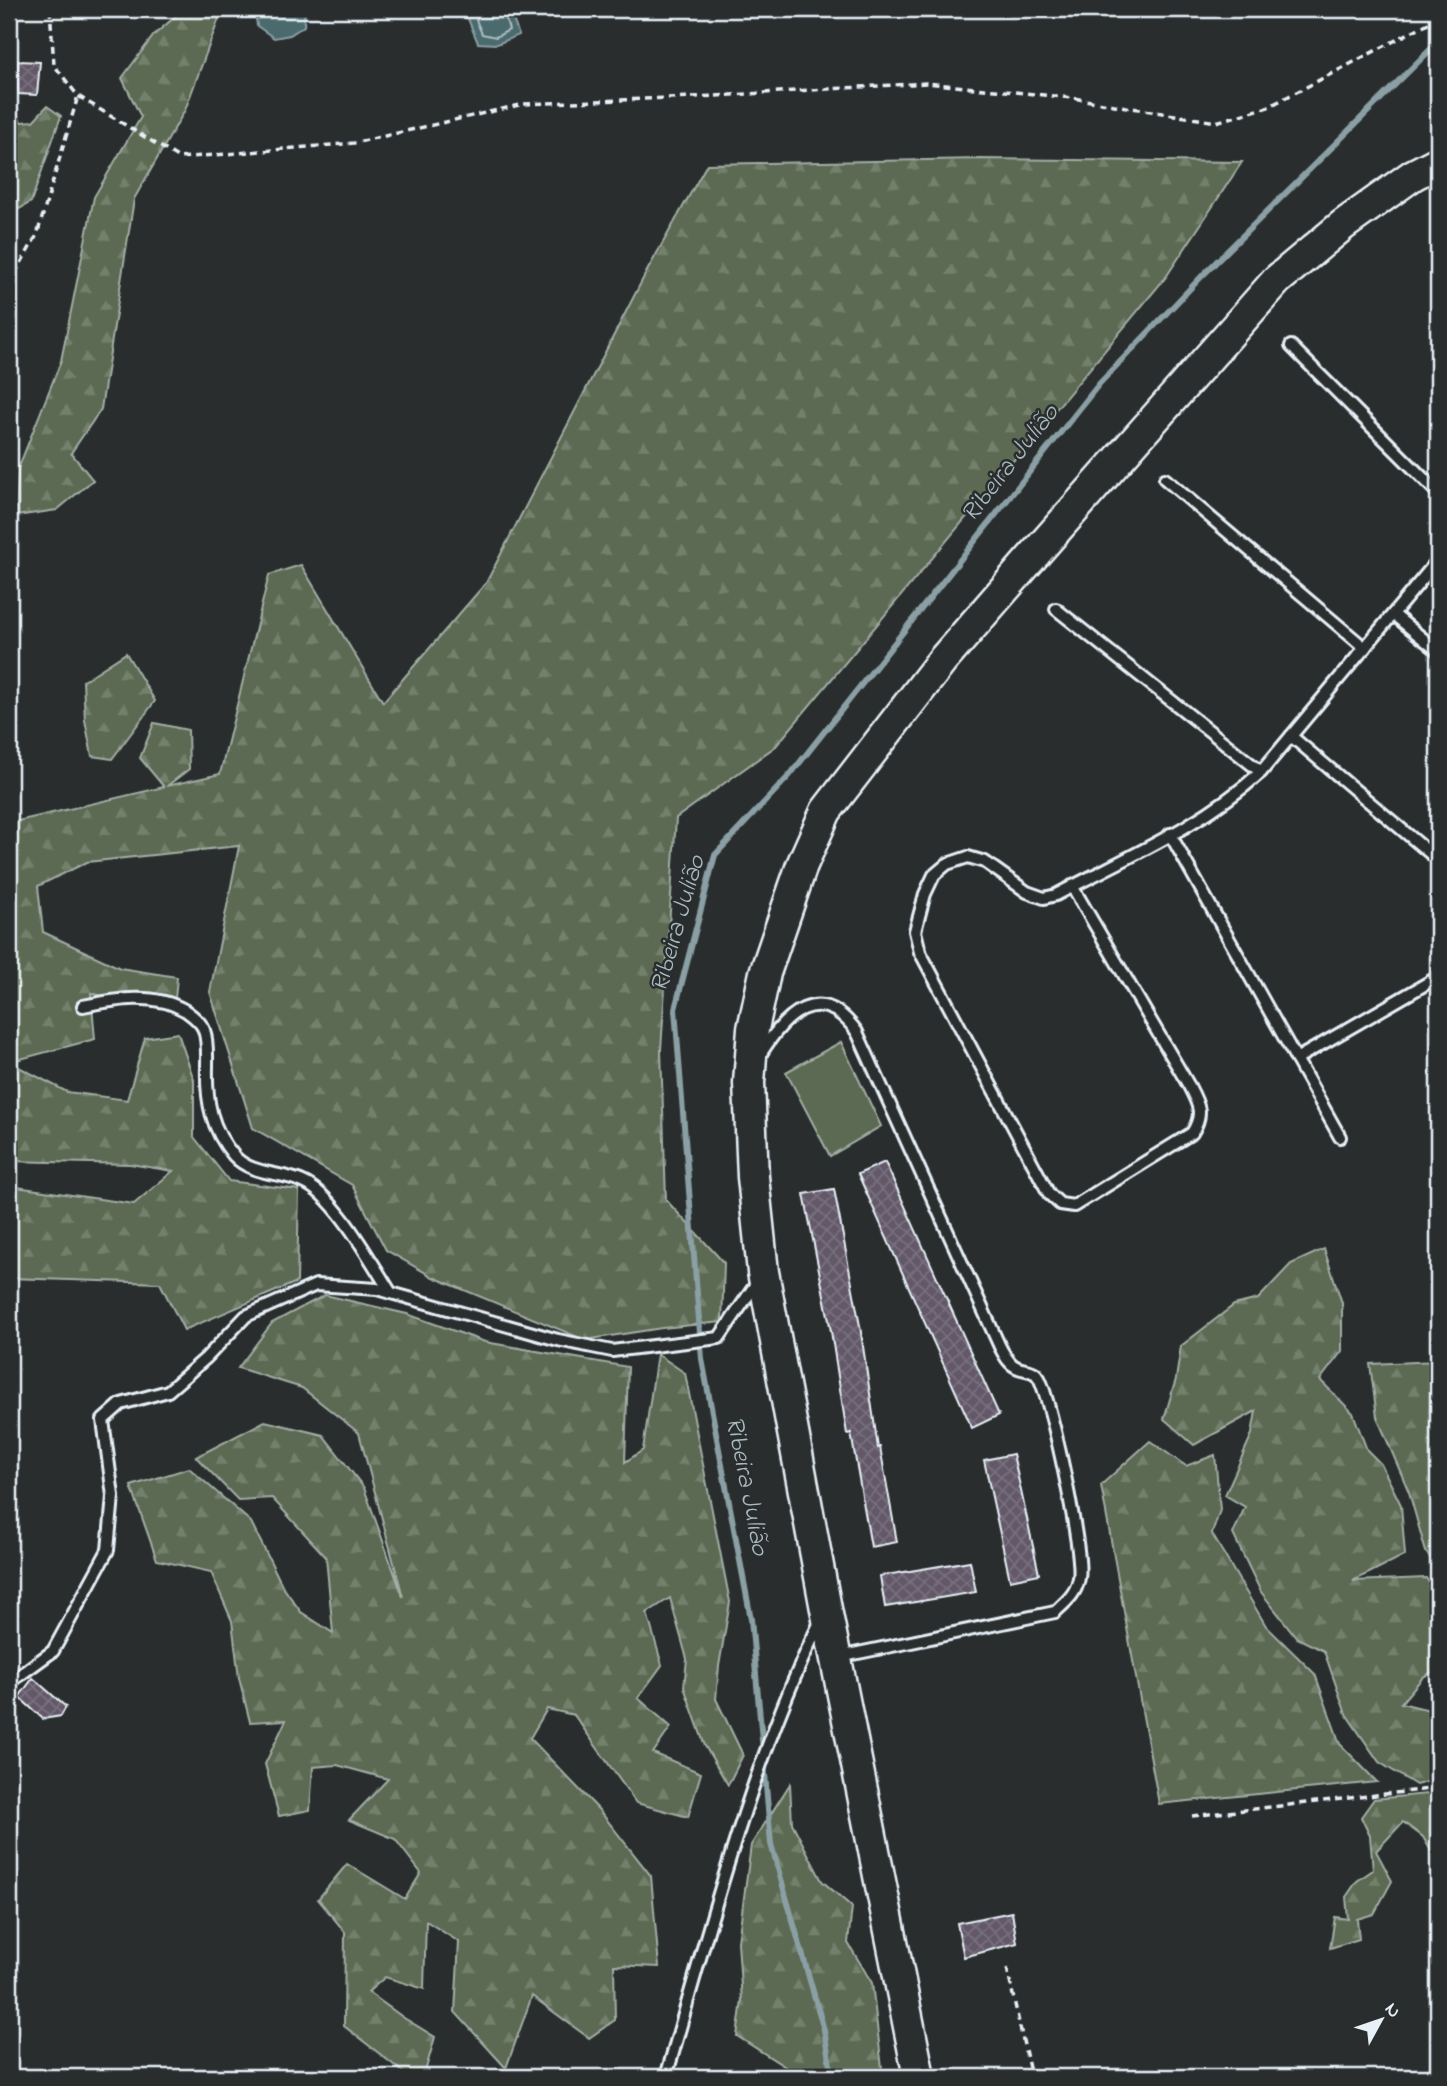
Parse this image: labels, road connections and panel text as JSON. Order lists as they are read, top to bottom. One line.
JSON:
{"water":["Ribeira Julião"],"north":"top right"}
